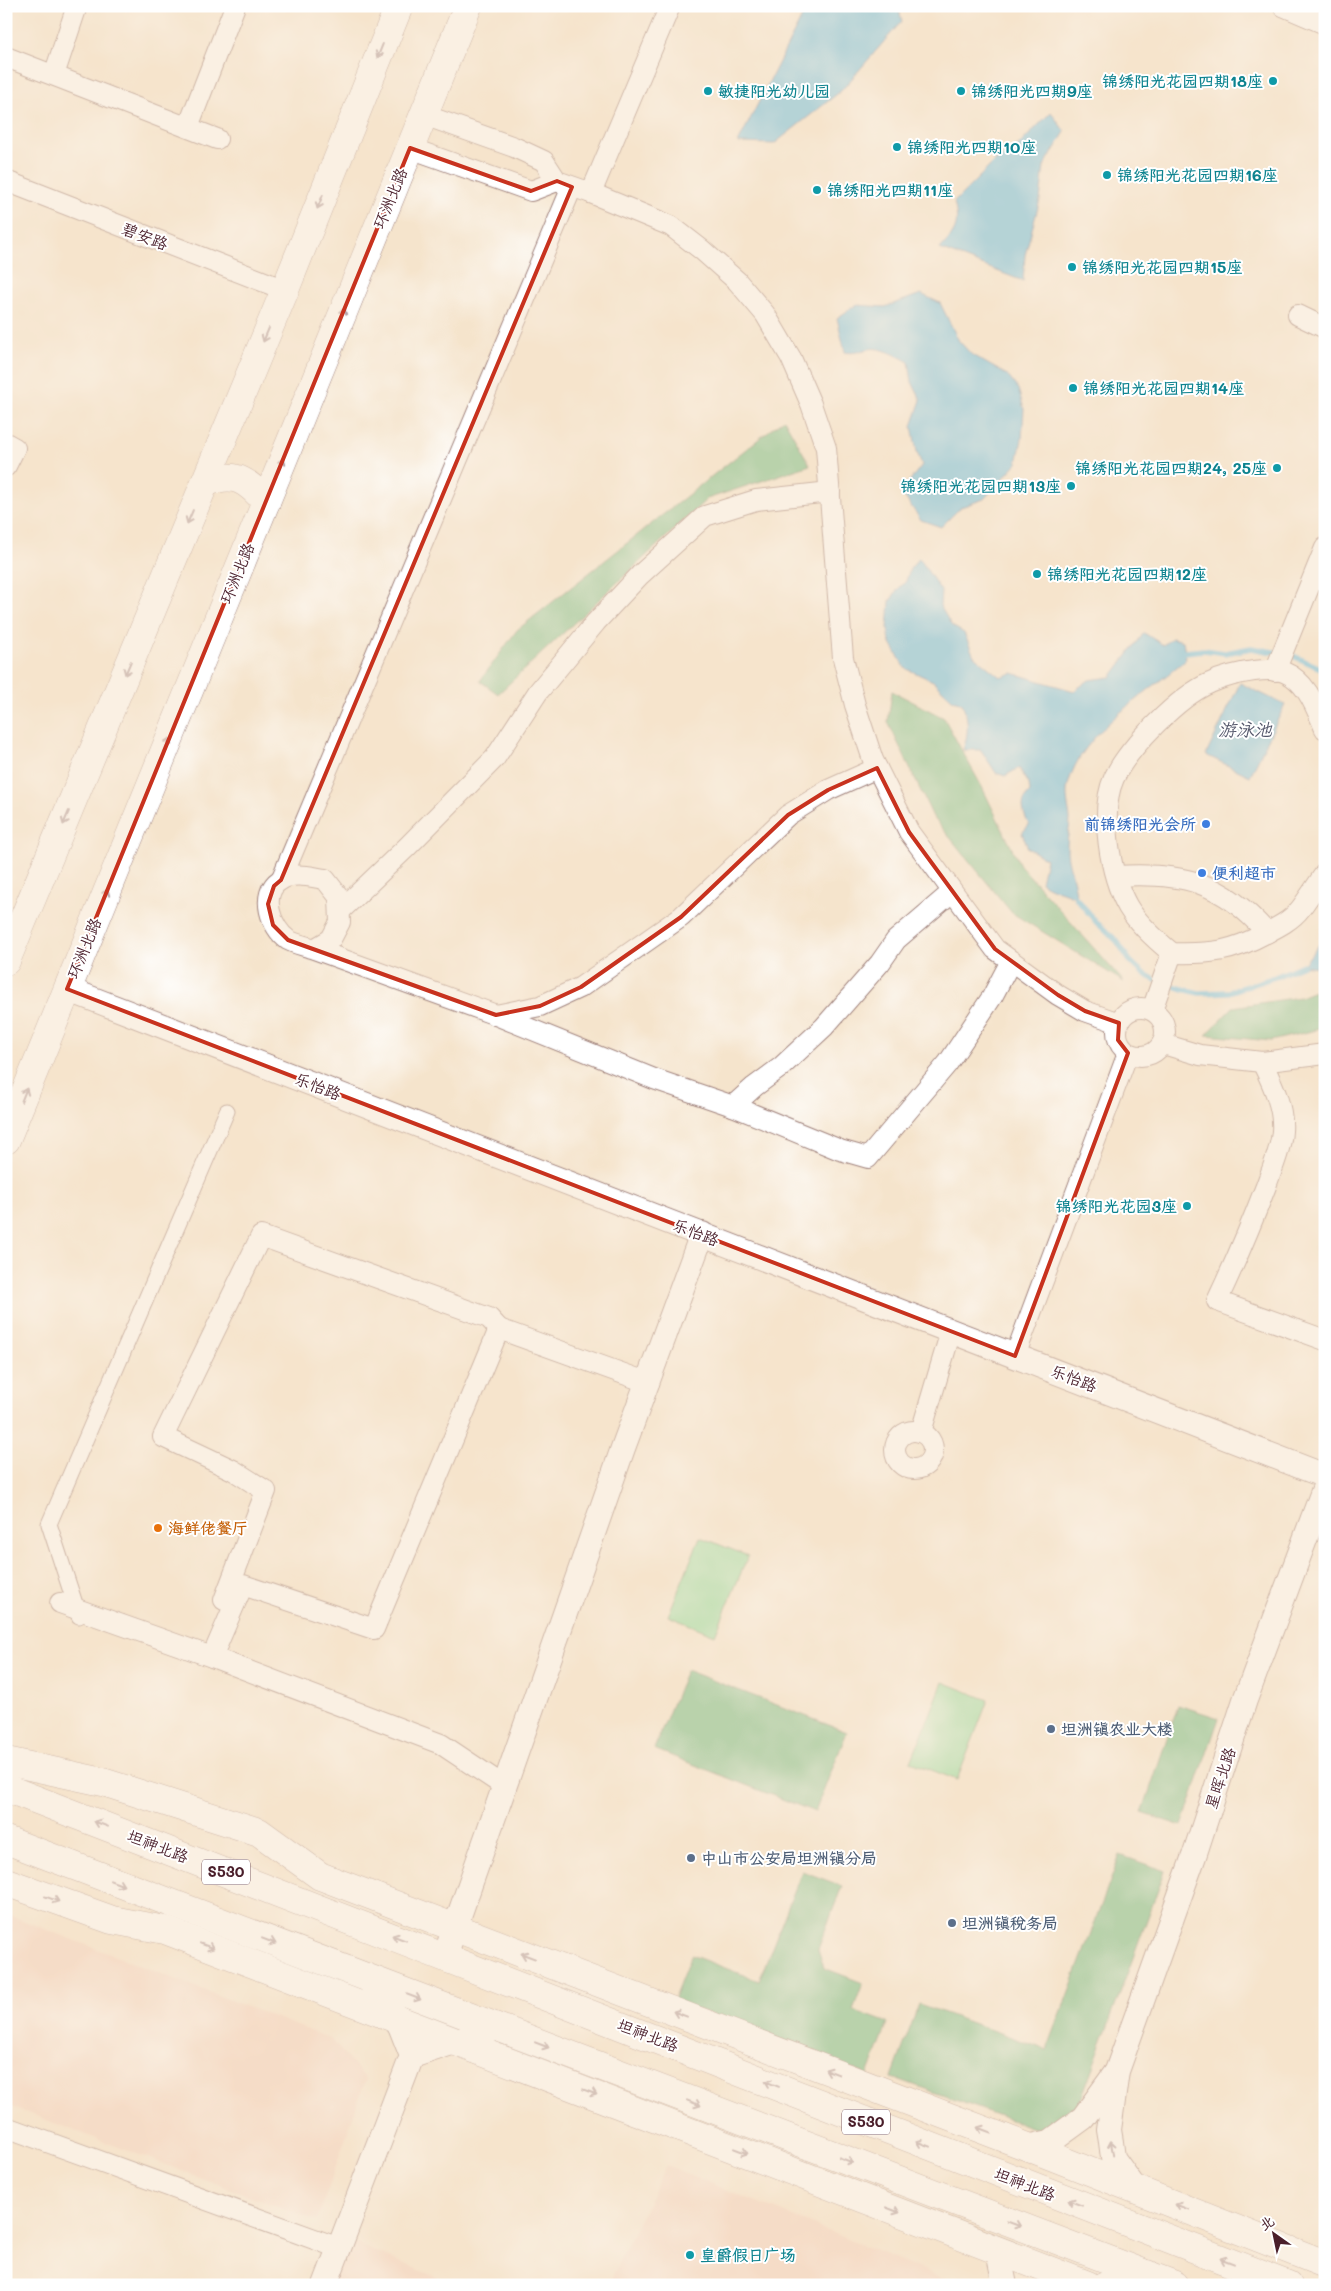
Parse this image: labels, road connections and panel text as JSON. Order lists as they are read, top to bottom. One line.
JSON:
{"streets":{"main road":["环洲北路","坦神北路","S530"],"street":["碧安路","乐怡路","星晖北路"]},"crossings":[["环洲北路","乐怡路"]],"water":["游泳池"],"places":["锦绣阳光花园四期18座","敏捷阳光幼儿园","锦绣阳光四期9座","锦绣阳光四期10座","锦绣阳光花园四期16座","锦绣阳光四期11座","锦绣阳光花园四期15座","锦绣阳光花园四期14座","锦绣阳光花园四期24, 25座","锦绣阳光花园四期13座","锦绣阳光花园四期12座","前锦绣阳光会所","便利超市","锦绣阳光花园3座","海鲜佬餐厅","坦洲镇农业大楼","中山市公安局坦洲镇分局","坦洲镇税务局","皇爵假日广场"],"north":"top left"}
